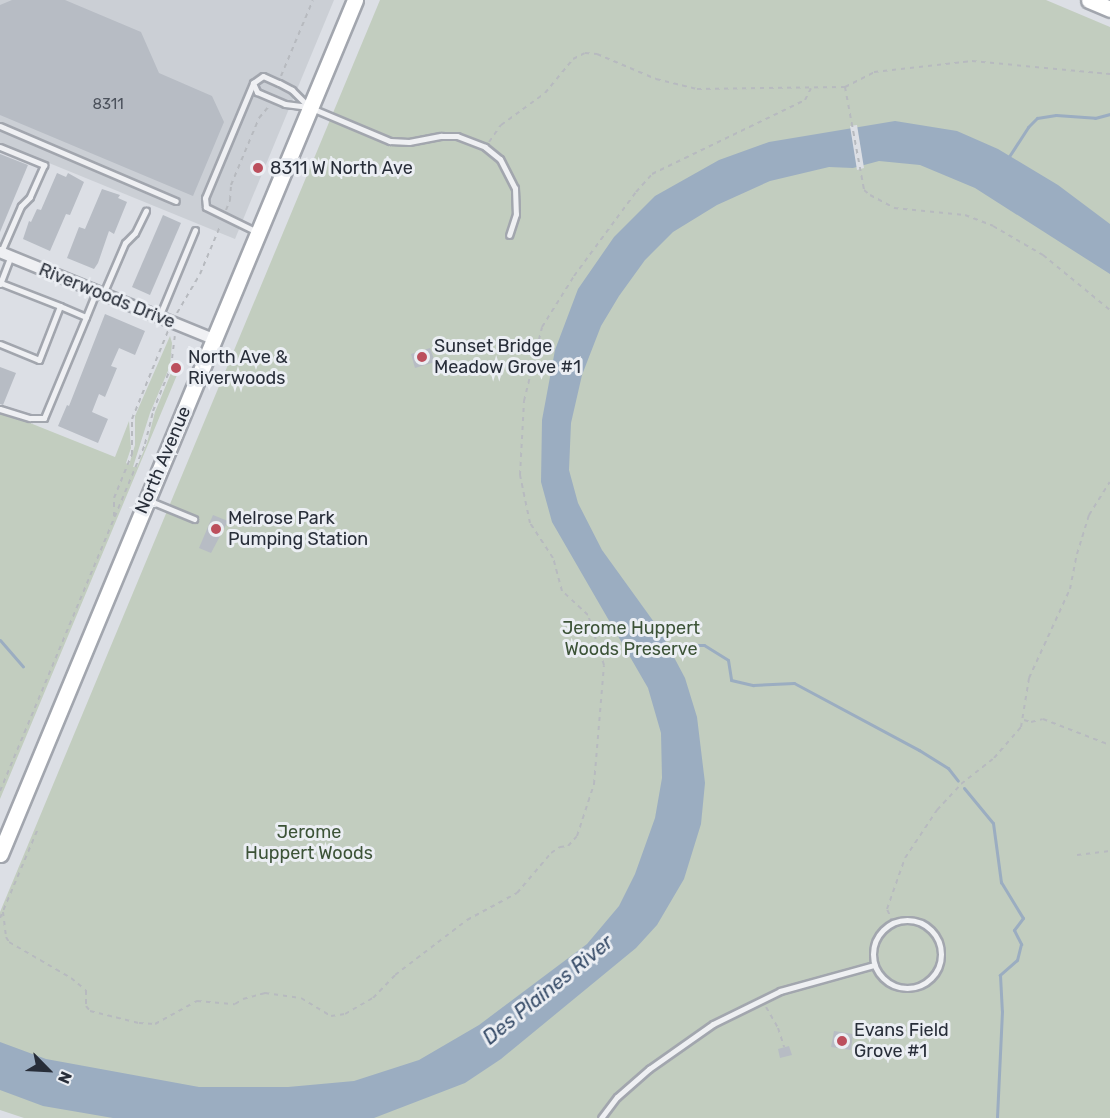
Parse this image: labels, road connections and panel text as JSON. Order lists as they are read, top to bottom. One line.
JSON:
{"streets":{"main road":["North Avenue"],"street":["Riverwoods Drive"]},"crossings":[["Riverwoods Drive","North Avenue"]],"water":["Des Plaines River"],"parks":["Jerome Huppert Woods Preserve","Jerome Huppert Woods"],"places":["8311 W North Ave","Sunset Bridge Meadow Grove #1","North Ave & Riverwoods","Melrose Park Pumping Station","Evans Field Grove #1"],"house_numbers":["8311"],"north":"bottom right"}
